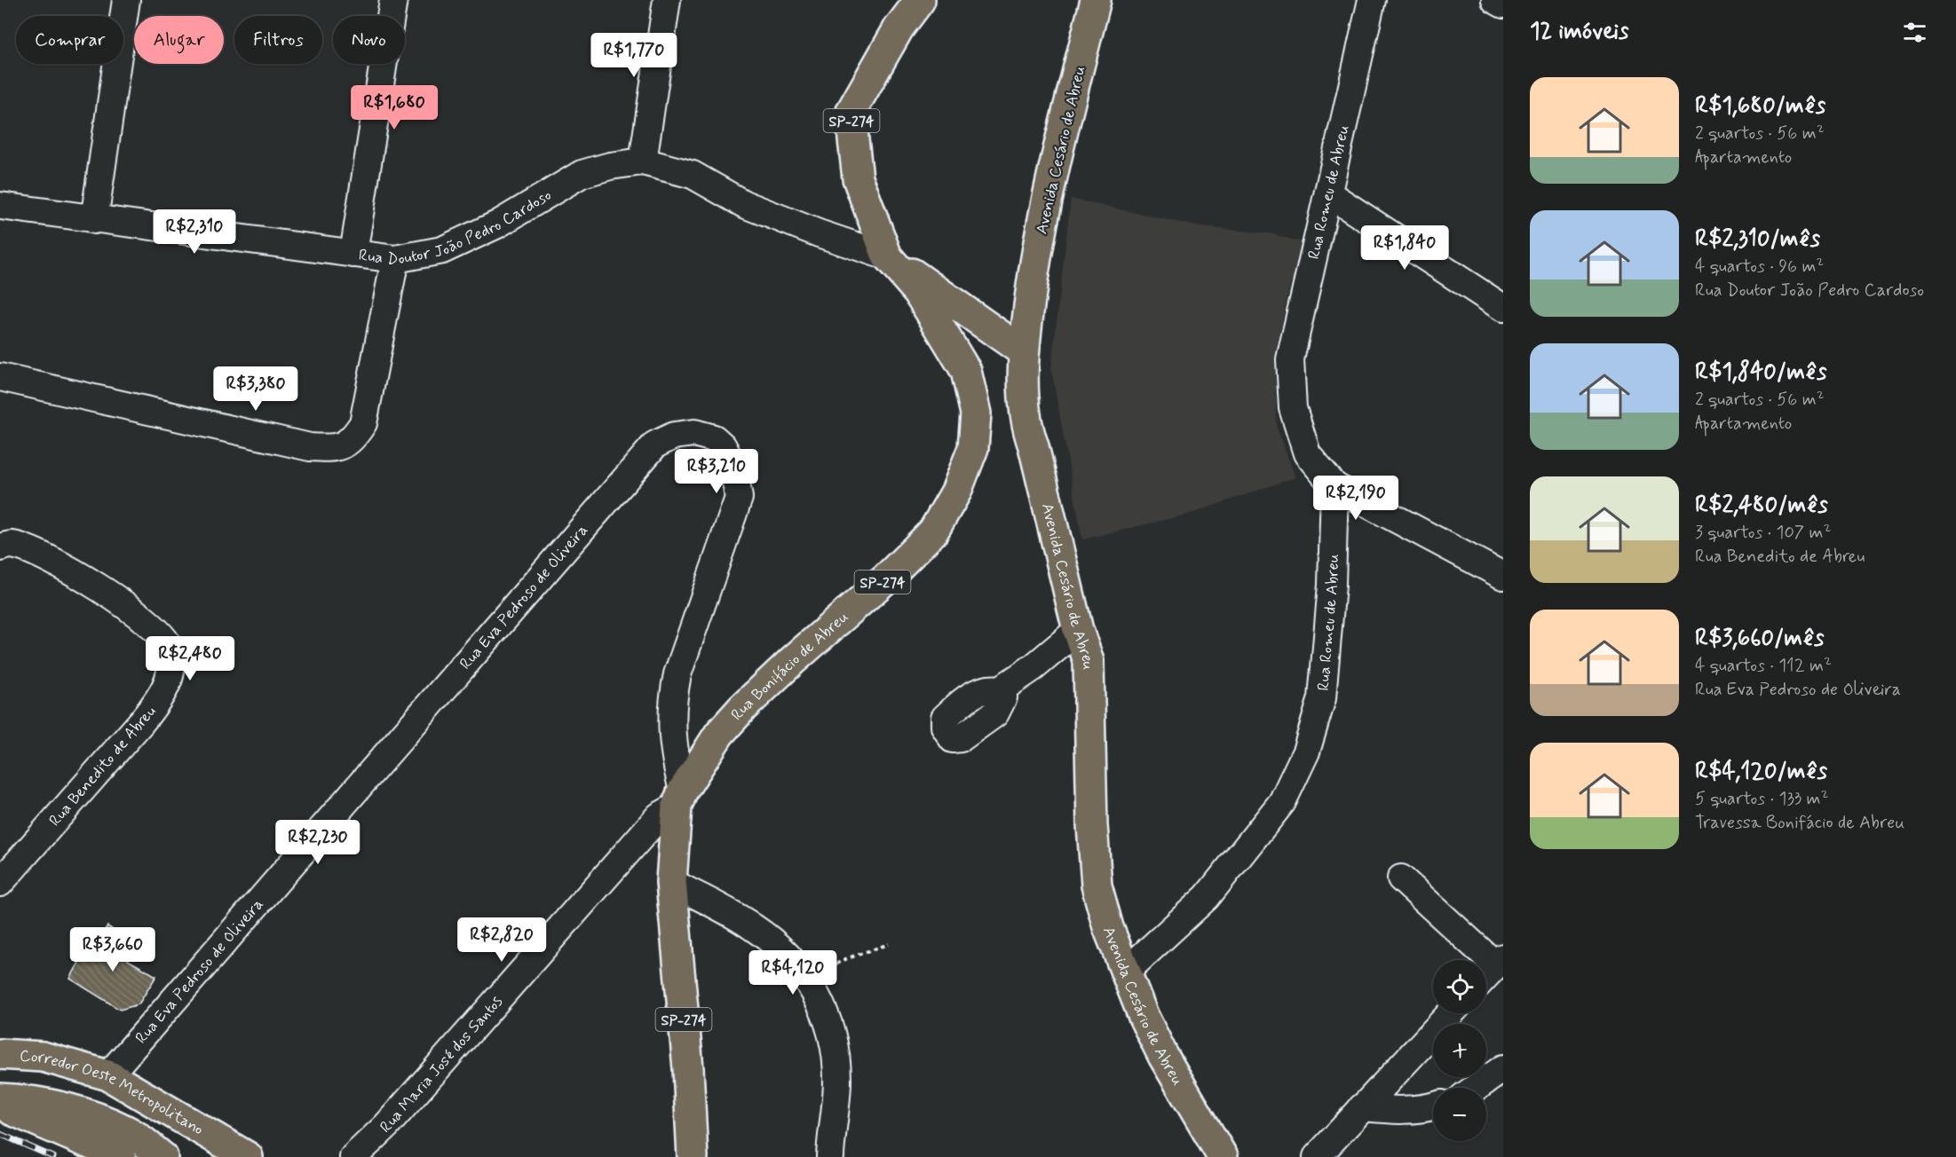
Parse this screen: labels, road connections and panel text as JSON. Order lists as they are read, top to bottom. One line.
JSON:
{"streets":{"main road":["SP-274","Avenida Cesário de Abreu","Rua Bonifácio de Abreu","Corredor Oeste Metropolitano"],"street":["Rua Romeu de Abreu","Rua Doutor João Pedro Cardoso","Rua Eva Pedroso de Oliveira","Rua Benedito de Abreu","Rua Maria José dos Santos"]},"crossings":[["Avenida Cesário de Abreu","Rua Romeu de Abreu"],["Rua Doutor João Pedro Cardoso","Rua Bonifácio de Abreu"],["Rua Eva Pedroso de Oliveira","Rua Bonifácio de Abreu"],["Rua Eva Pedroso de Oliveira","Rua Maria José dos Santos"],["Rua Eva Pedroso de Oliveira","Corredor Oeste Metropolitano"],["Rua Bonifácio de Abreu","Rua Maria José dos Santos"]],"page":{"heading":"12 imóveis","chip":["Comprar","Alugar","Filtros","Novo"],"price":["R$1,770","R$1,680","R$2,310","R$1,840","R$3,380","R$3,210","R$2,190","R$2,480","R$2,230","R$2,820","R$3,660","R$4,120"],"list":[{"name":"R$1,680/mês","note":"2 quartos · 56 m² · Apartamento"},{"name":"R$2,310/mês","note":"4 quartos · 96 m² · Rua Doutor João Pedro Cardoso"},{"name":"R$1,840/mês","note":"2 quartos · 56 m² · Apartamento"},{"name":"R$2,480/mês","note":"3 quartos · 107 m² · Rua Benedito de Abreu"},{"name":"R$3,660/mês","note":"4 quartos · 112 m² · Rua Eva Pedroso de Oliveira"},{"name":"R$4,120/mês","note":"5 quartos · 133 m² · Travessa Bonifácio de Abreu"}],"map_buttons":["+","−"]}}
